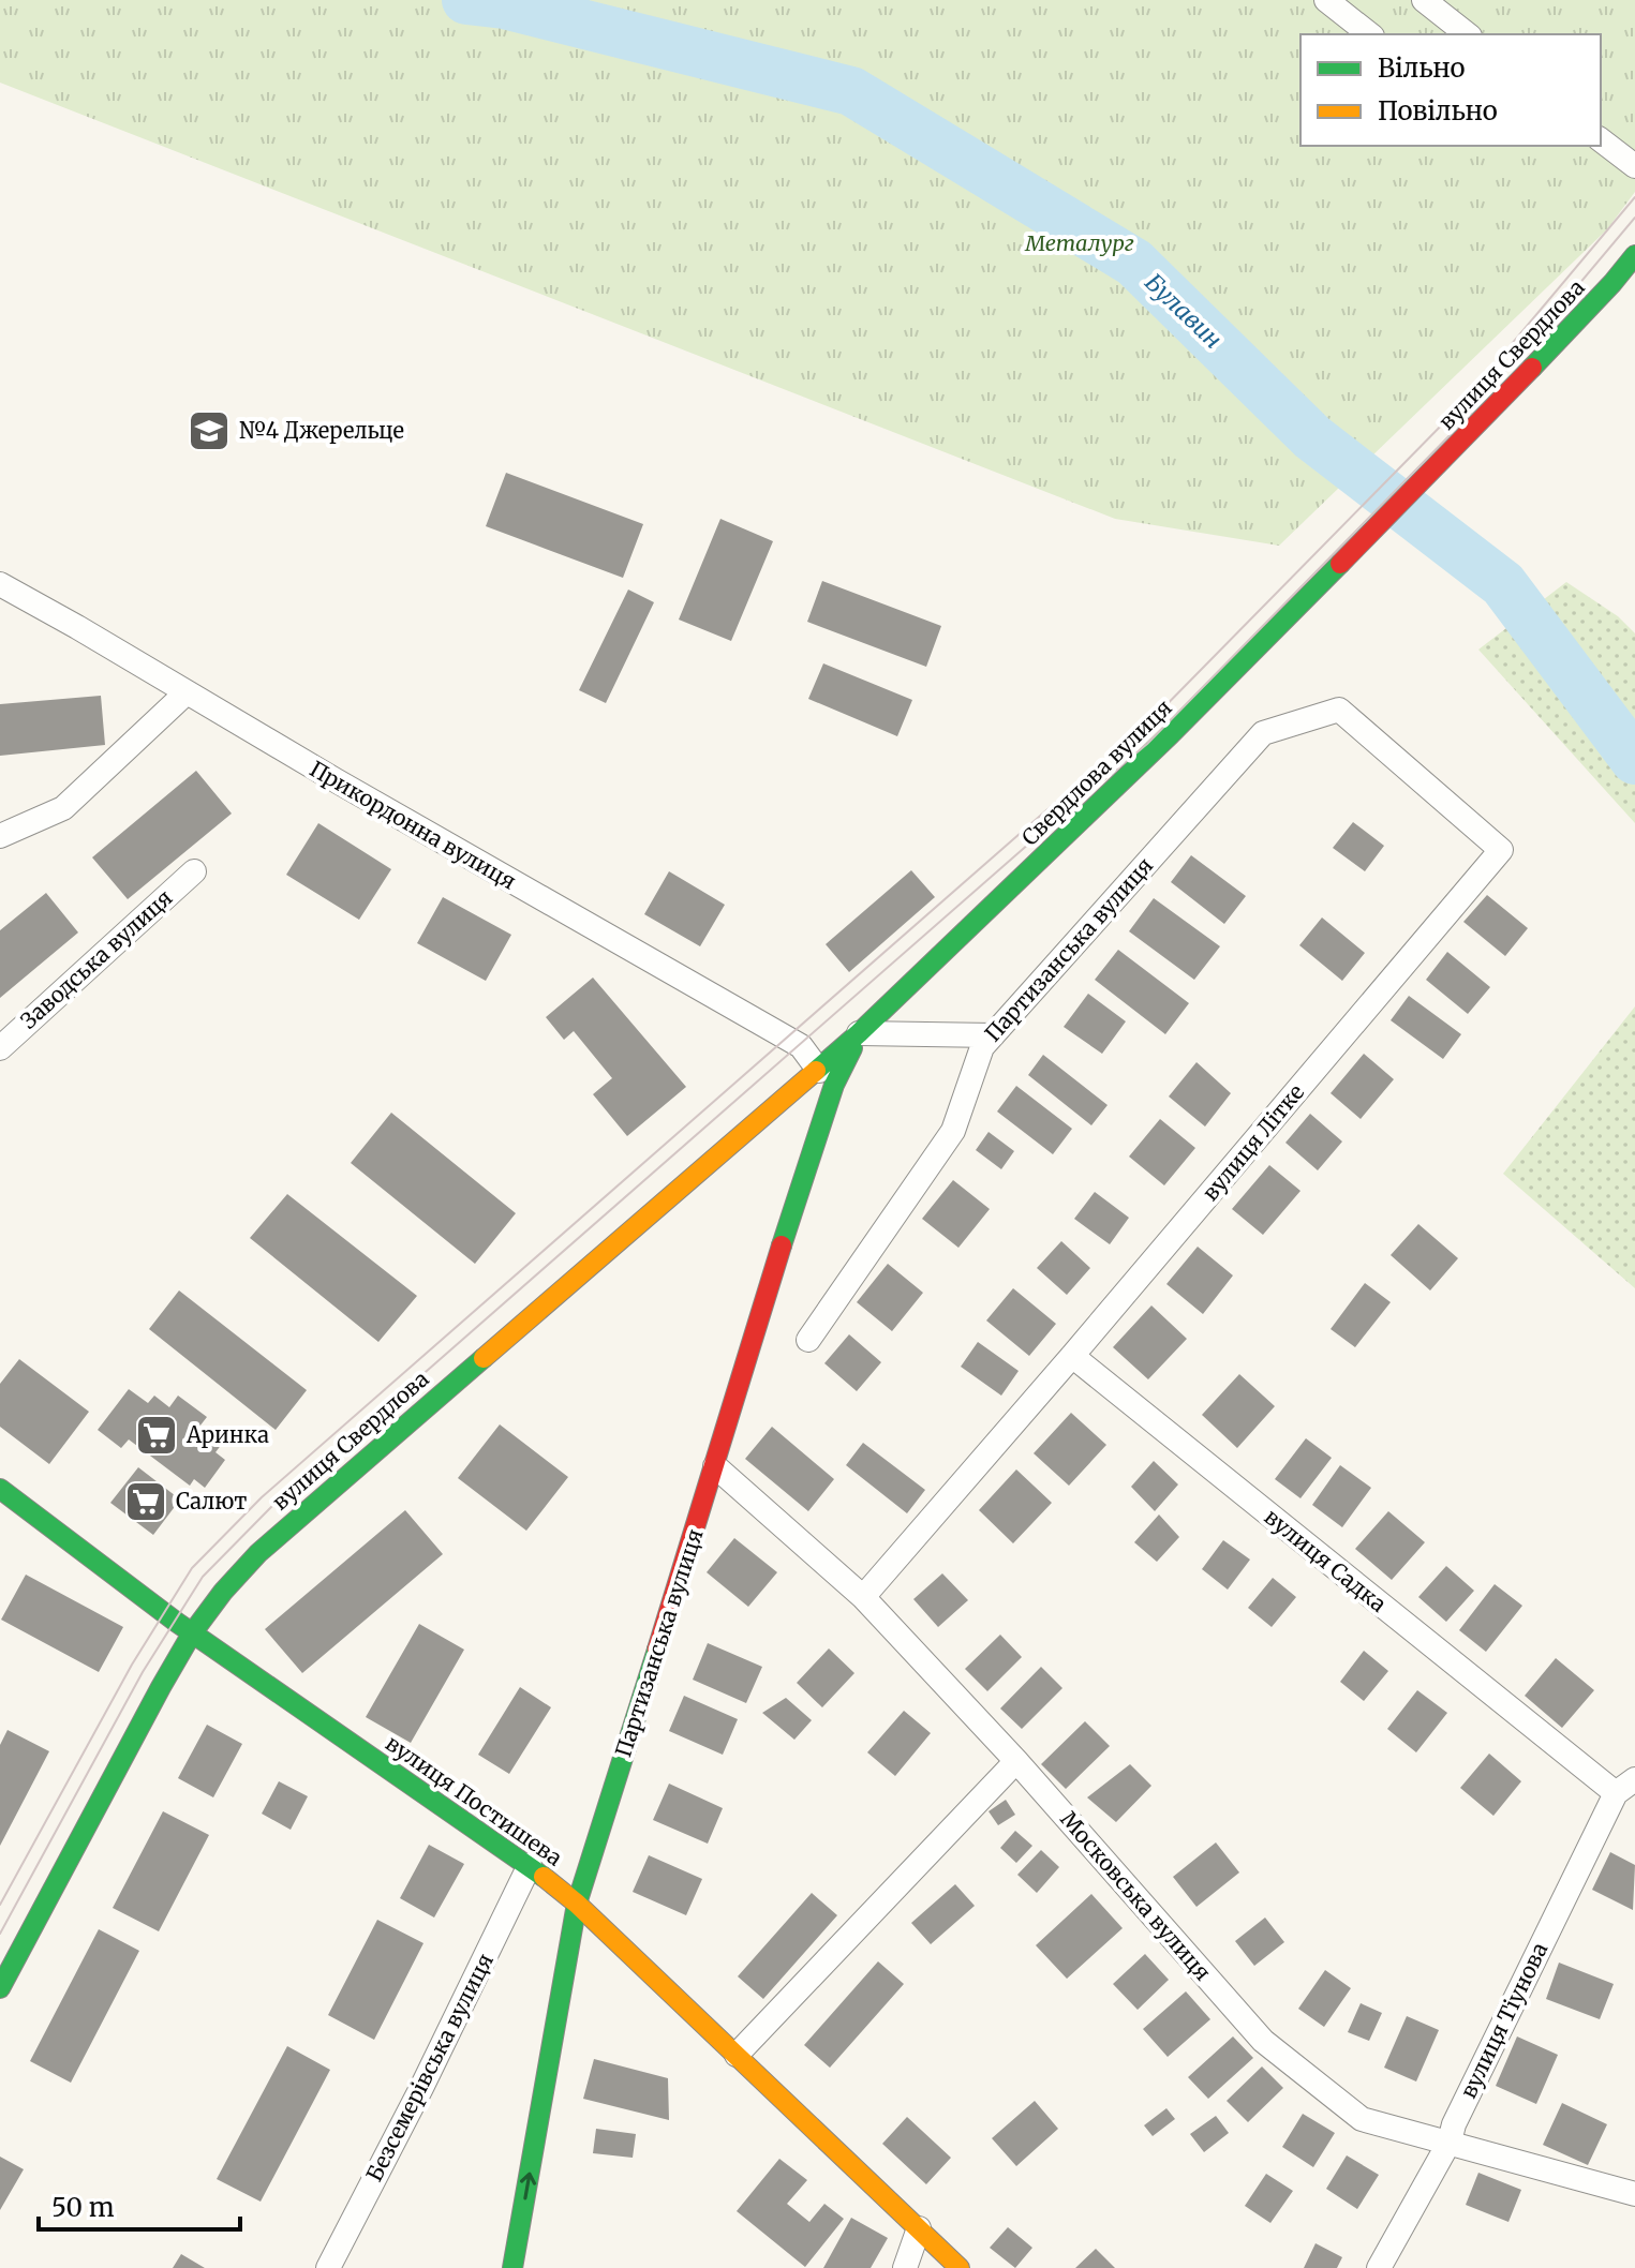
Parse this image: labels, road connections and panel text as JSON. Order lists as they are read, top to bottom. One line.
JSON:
{"streets":{"street":["вулиця Свердлова","Свердлова вулиця","Прикордонна вулиця","Партизанська вулиця","Заводська вулиця","вулиця Літке","вулиця Садка","вулиця Постишева","Московська вулиця","вулиця Тіунова","Безсемерівська вулиця"]},"crossings":[["вулиця Свердлова","Свердлова вулиця"],["вулиця Свердлова","Прикордонна вулиця"],["вулиця Свердлова","Партизанська вулиця"],["вулиця Свердлова","вулиця Постишева"],["Свердлова вулиця","Партизанська вулиця"],["Партизанська вулиця","вулиця Літке"],["Партизанська вулиця","вулиця Постишева"],["Партизанська вулиця","Московська вулиця"],["вулиця Літке","вулиця Садка"],["вулиця Літке","Московська вулиця"],["вулиця Садка","вулиця Тіунова"],["вулиця Постишева","Безсемерівська вулиця"],["Московська вулиця","вулиця Тіунова"]],"water":["Булавин"],"parks":["Металург"],"places":{"school or university":["№4 Джерельце"],"supermarket":["Аринка","Салют"]},"legend":["Вільно","Повільно"],"scale_bar":"50 m"}
